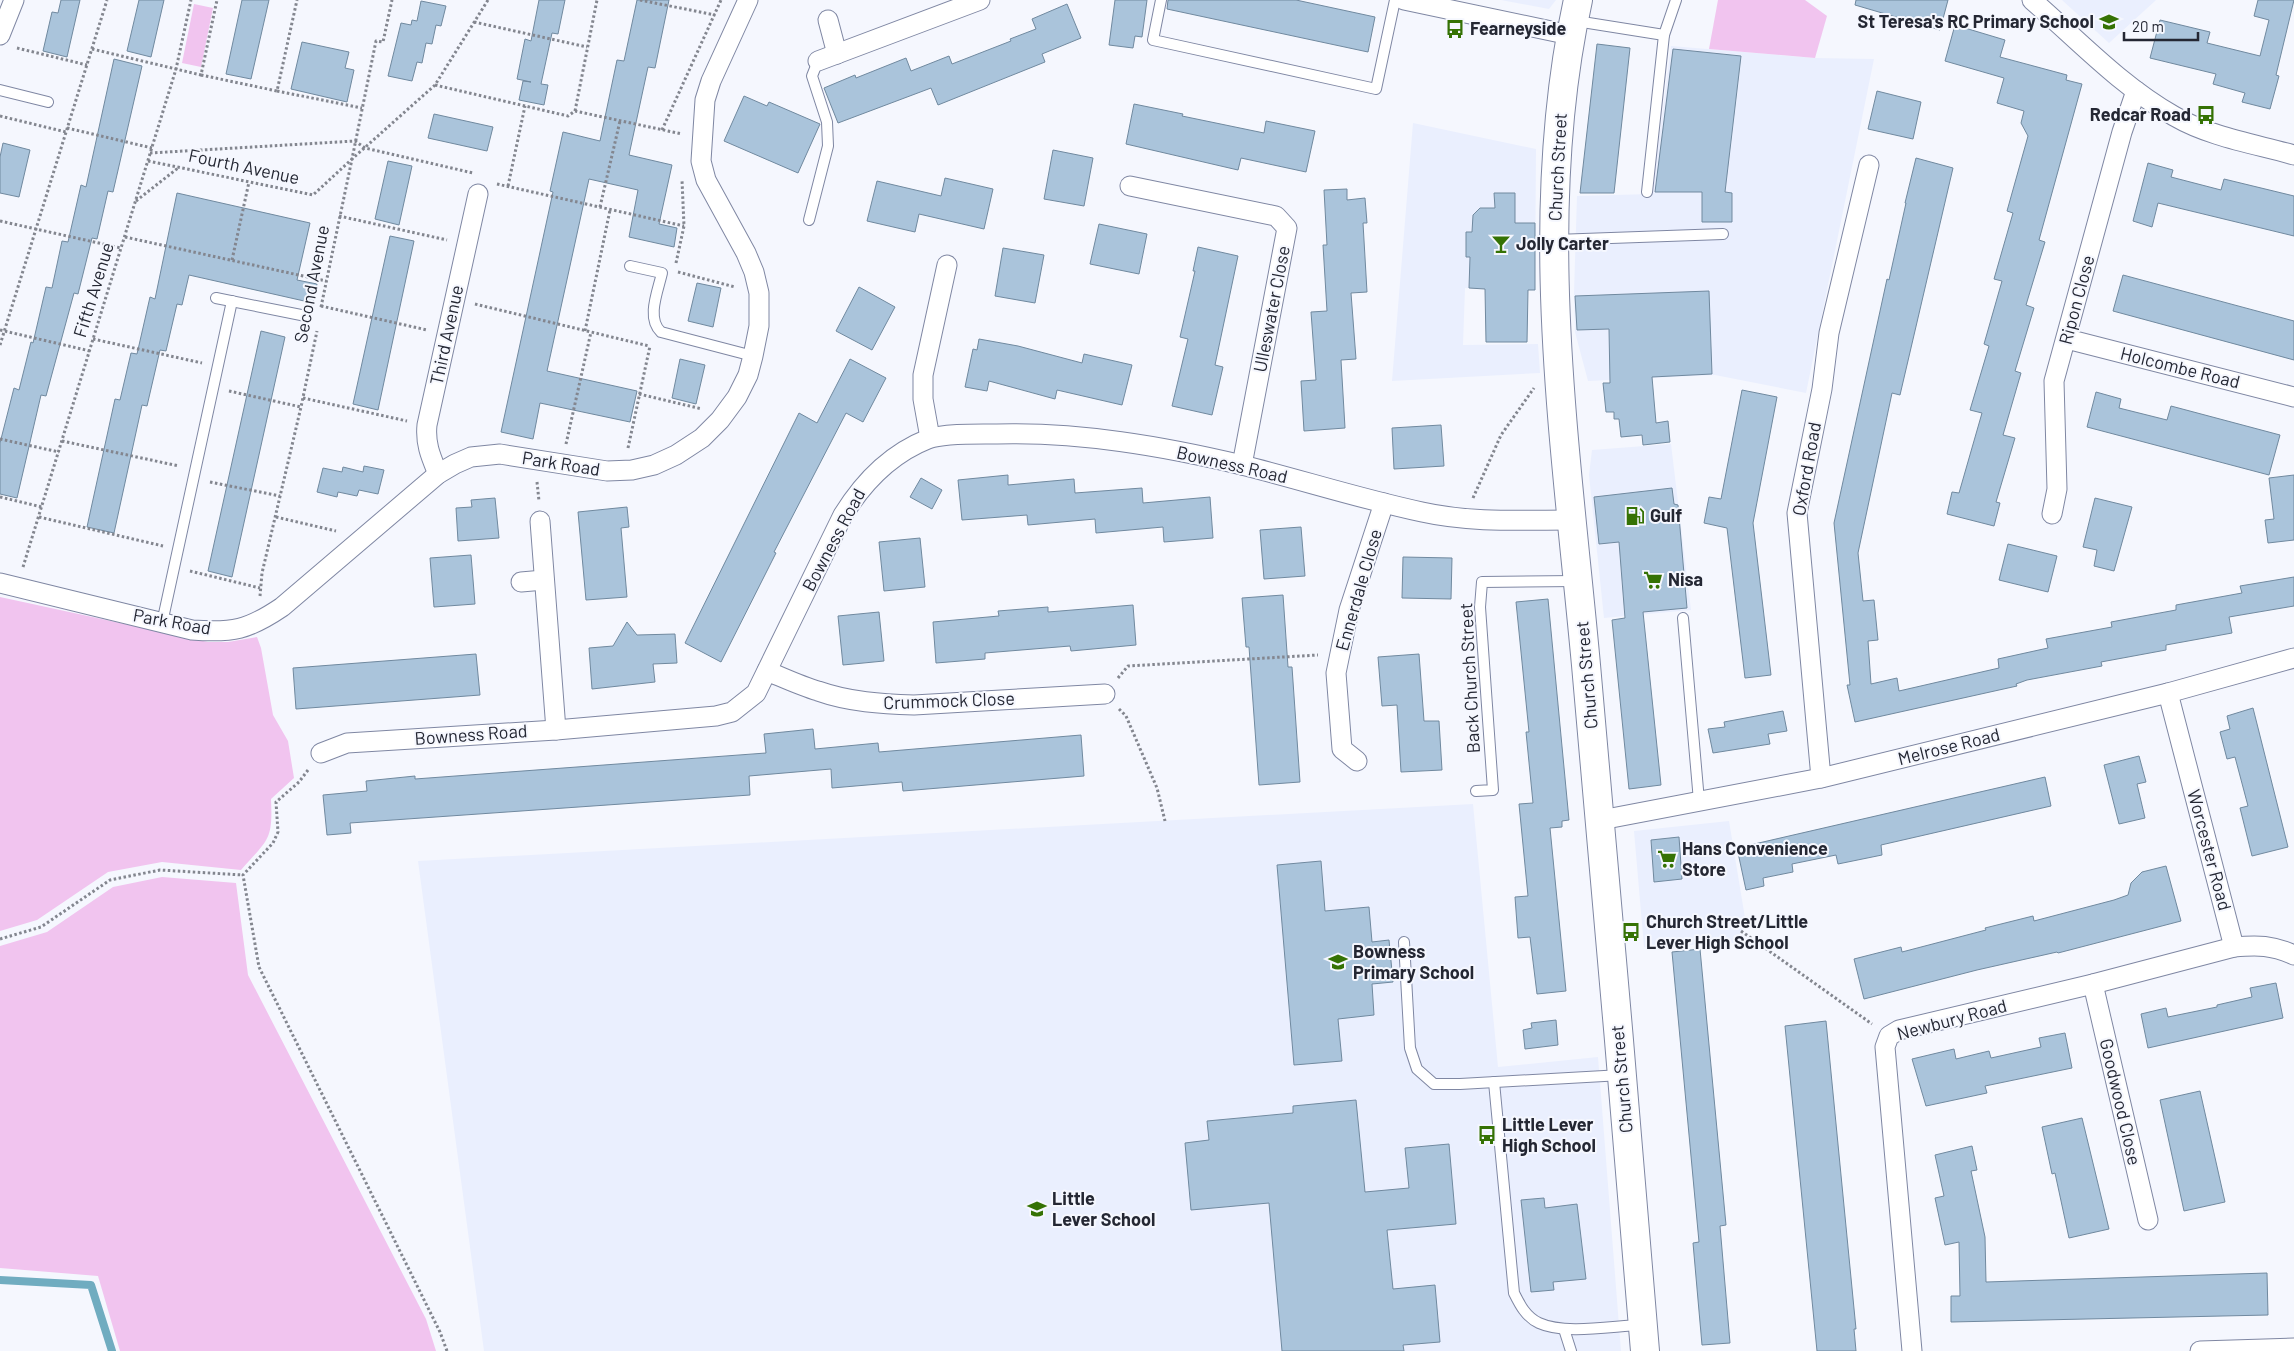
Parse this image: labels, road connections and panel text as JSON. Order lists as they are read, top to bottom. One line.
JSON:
{"streets":{"main road":["Church Street"],"street":["Ripon Close","Ulleswater Close","Third Avenue","Holcombe Road","Park Road","Bowness Road","Oxford Road","Ennerdale Close","Crummock Close","Melrose Road","Worcester Road","Newbury Road","Goodwood Close"],"lane":["Back Church Street"],"path":["Fourth Avenue","Second Avenue","Fifth Avenue"]},"crossings":[["Fourth Avenue","Second Avenue"],["Fourth Avenue","Fifth Avenue"],["Church Street","Bowness Road"],["Church Street","Back Church Street"],["Church Street","Melrose Road"],["Second Avenue","Park Road"],["Fifth Avenue","Park Road"],["Ripon Close","Holcombe Road"],["Ulleswater Close","Bowness Road"],["Third Avenue","Park Road"],["Bowness Road","Ennerdale Close"],["Bowness Road","Crummock Close"],["Oxford Road","Melrose Road"],["Melrose Road","Worcester Road"],["Worcester Road","Newbury Road"],["Newbury Road","Goodwood Close"]],"places":{"school or university":["St Teresa's RC Primary School","Bowness Primary School","Little Lever School"],"bus stop":["Fearneyside","Redcar Road","Church Street/Little Lever High School","Little Lever High School"],"bar":["Jolly Carter"],"fuel station":["Gulf"],"supermarket":["Nisa","Hans Convenience Store"]},"scale_bar":"20 m"}
